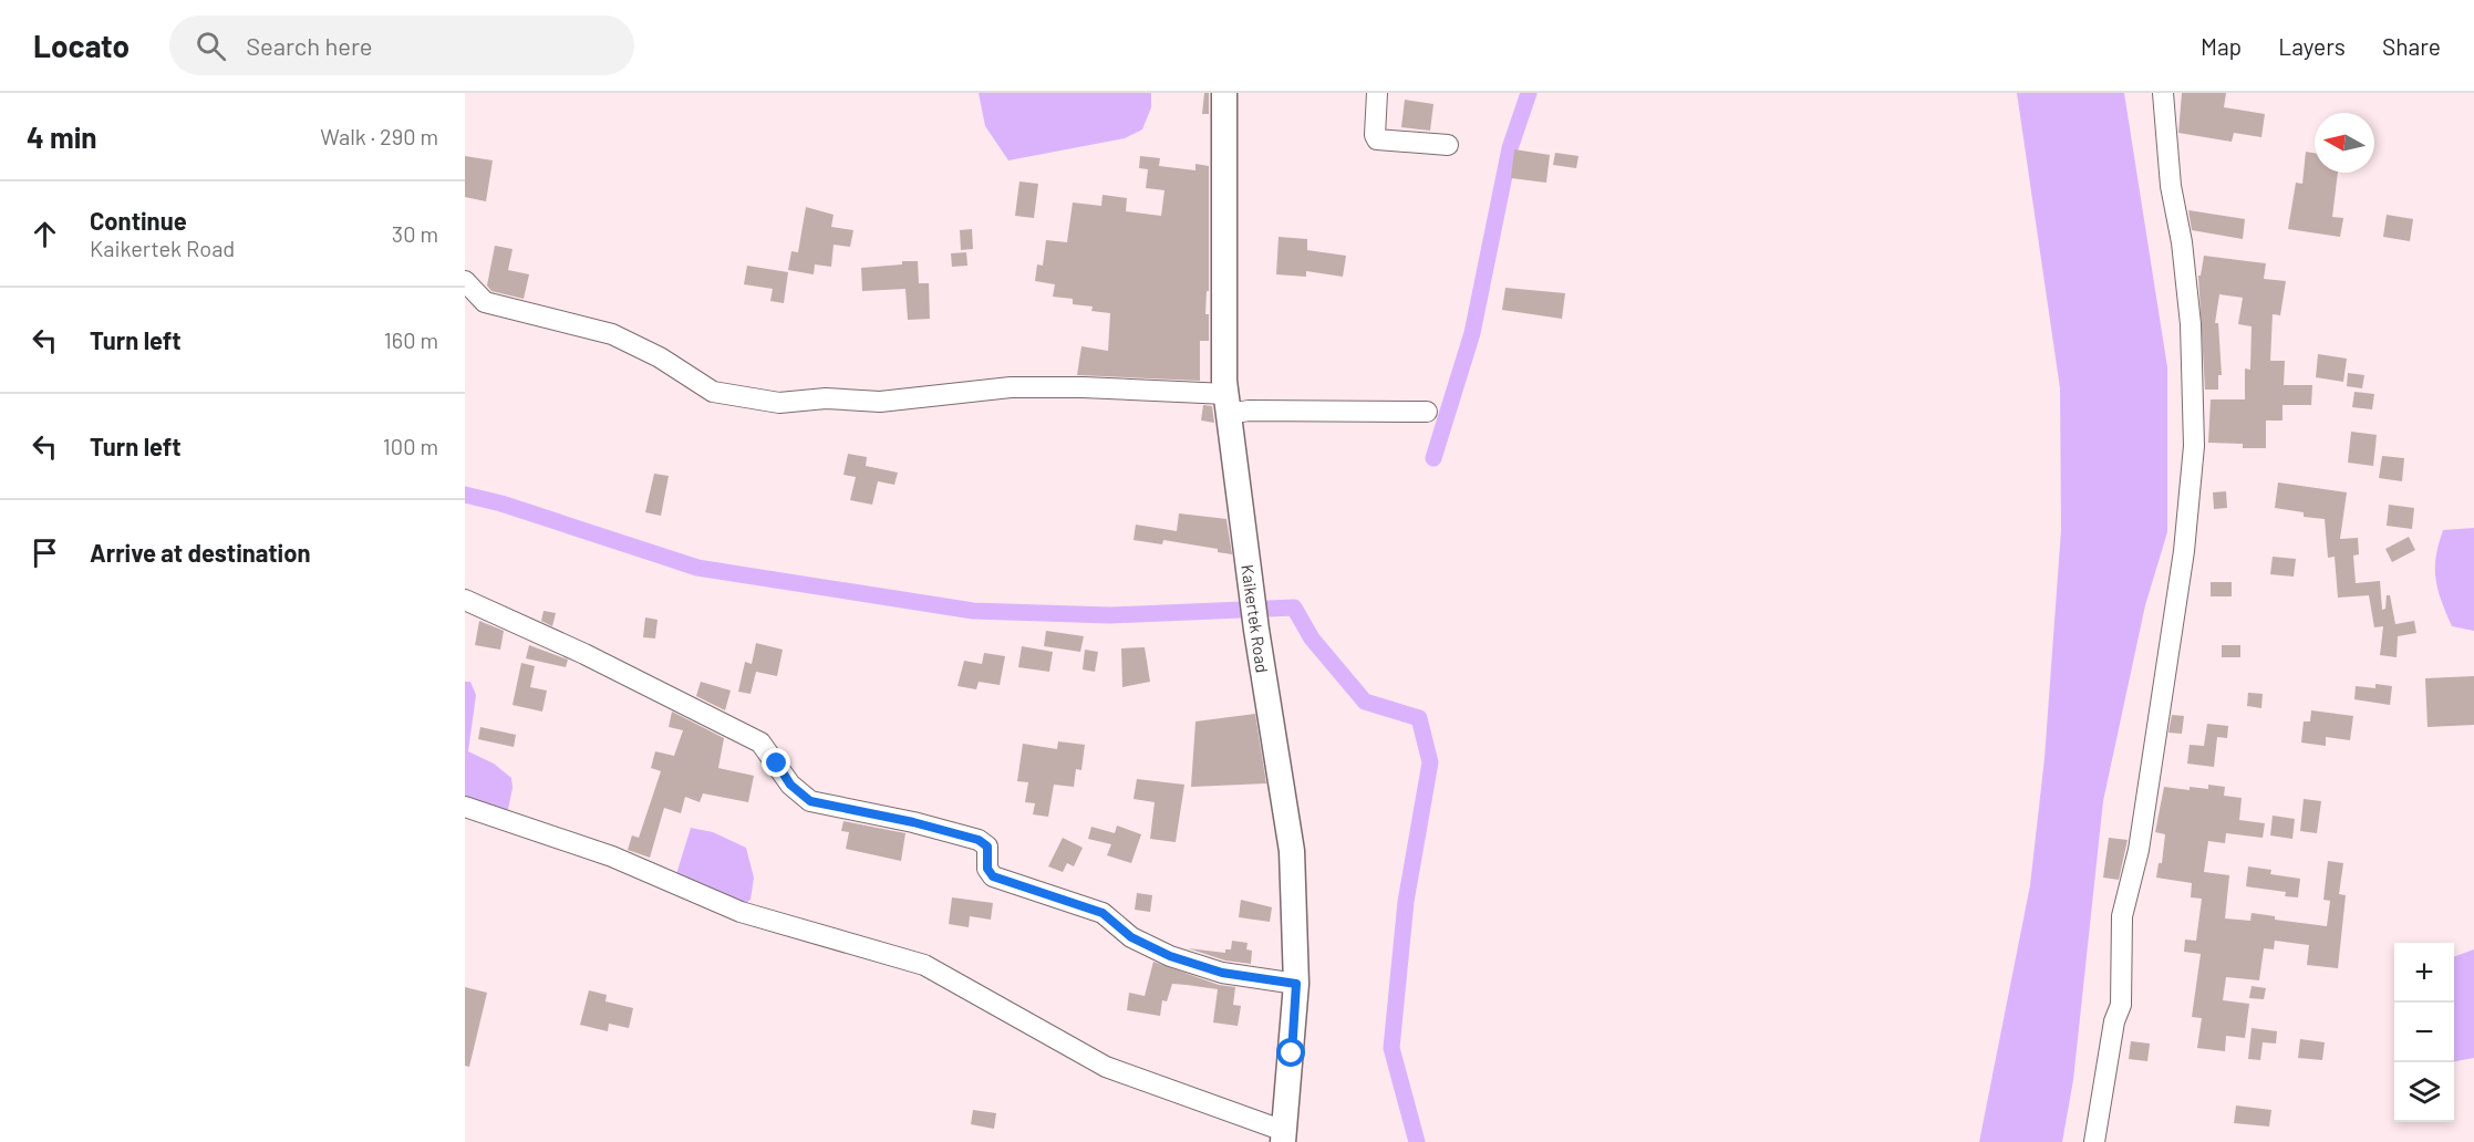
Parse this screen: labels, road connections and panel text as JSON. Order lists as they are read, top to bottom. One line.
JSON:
{"streets":{"main road":["Kaikertek Road"]},"north":"left","page":{"header":"Locato","search":"Search here","nav":["Map","Layers","Share"],"heading":["4 min","Walk · 290 m"],"list":[["Continue","Kaikertek Road","30 m"],["Turn left","160 m"],["Turn left","100 m"],"Arrive at destination"],"map_buttons":["+","−"]}}
